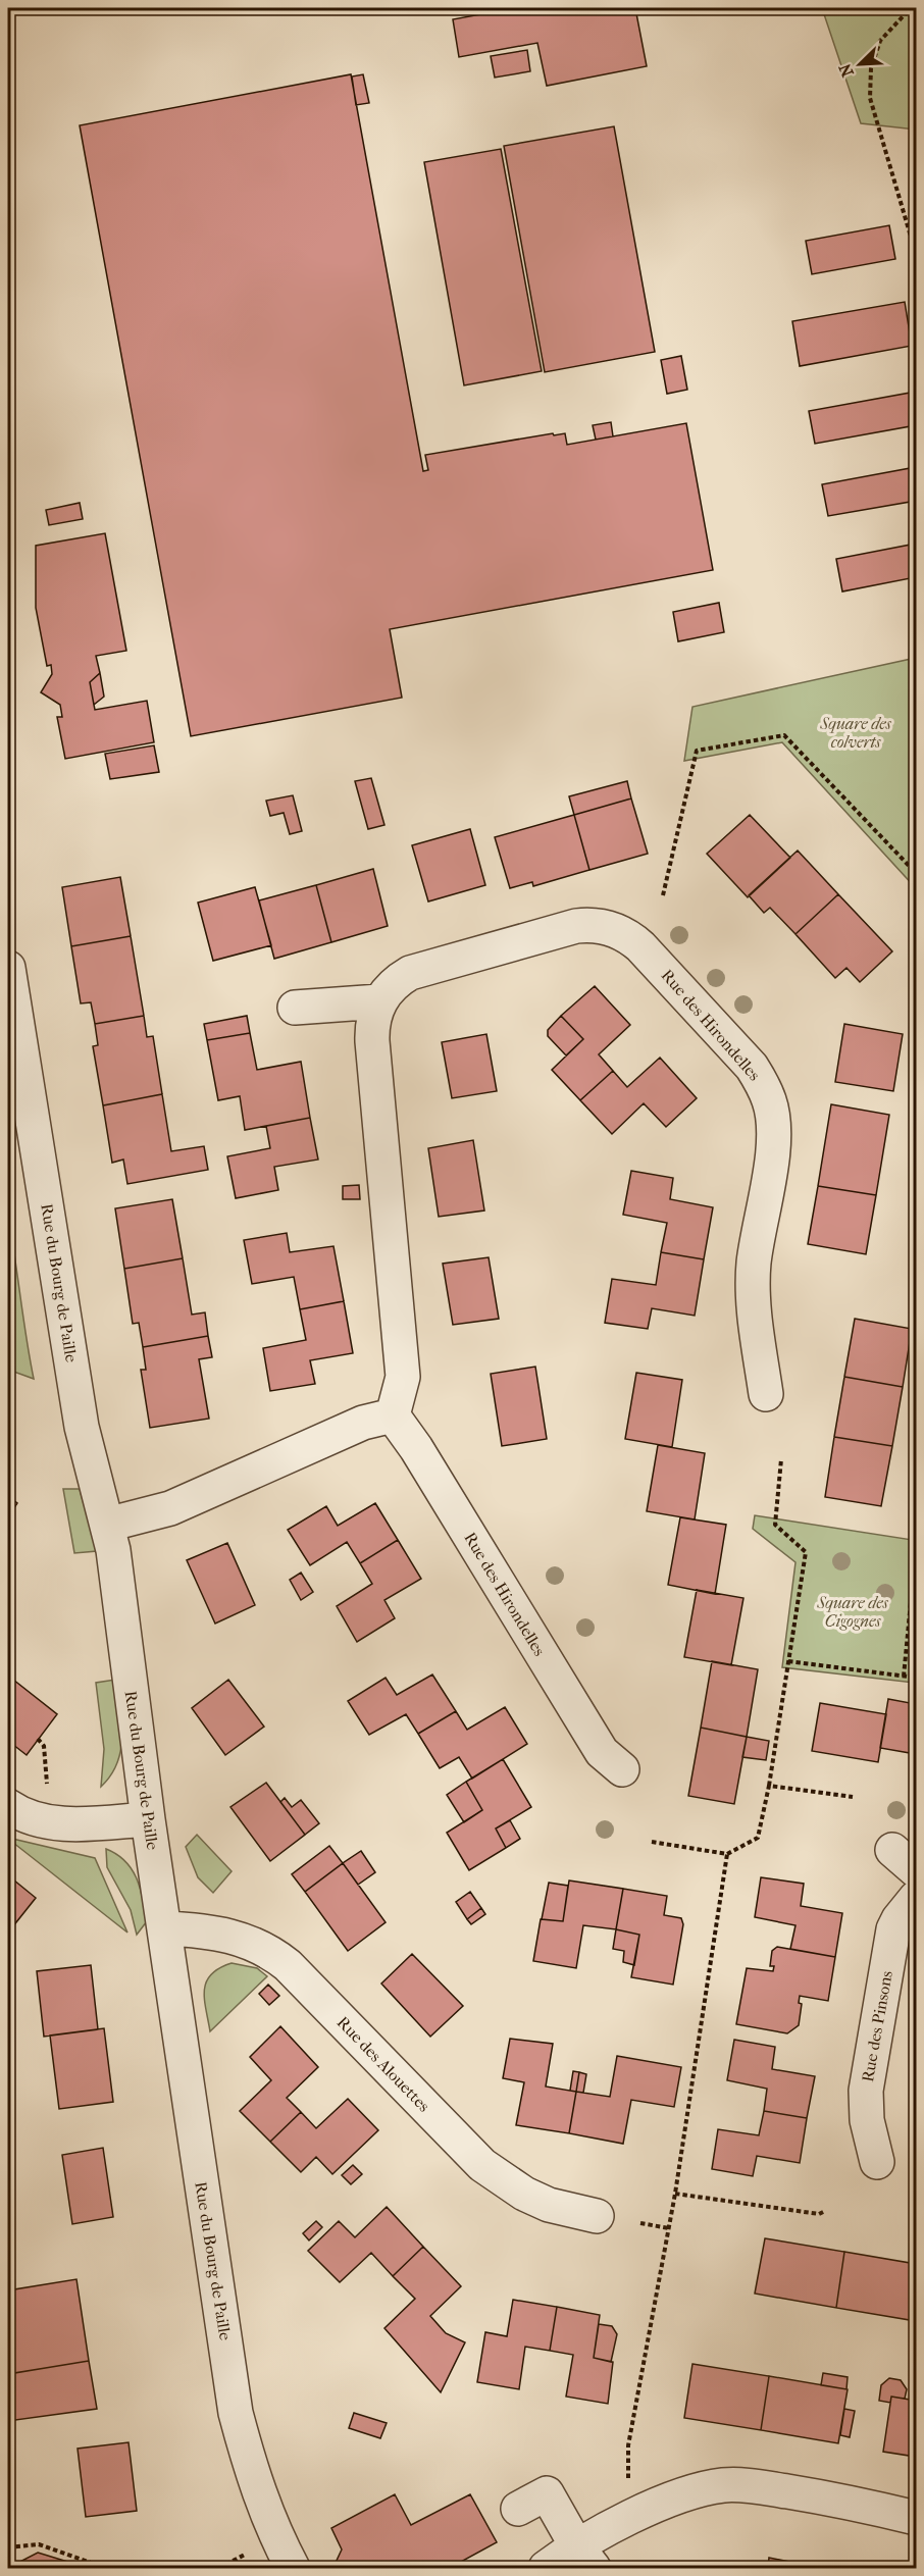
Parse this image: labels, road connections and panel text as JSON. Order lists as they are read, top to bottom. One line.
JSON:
{"streets":{"street":["Rue des Hirondelles","Rue du Bourg de Paille","Rue des Pinsons","Rue des Alouettes"]},"crossings":[["Rue du Bourg de Paille","Rue des Alouettes"]],"parks":["Square des colverts","Square des Cigognes"],"north":"bottom left"}
